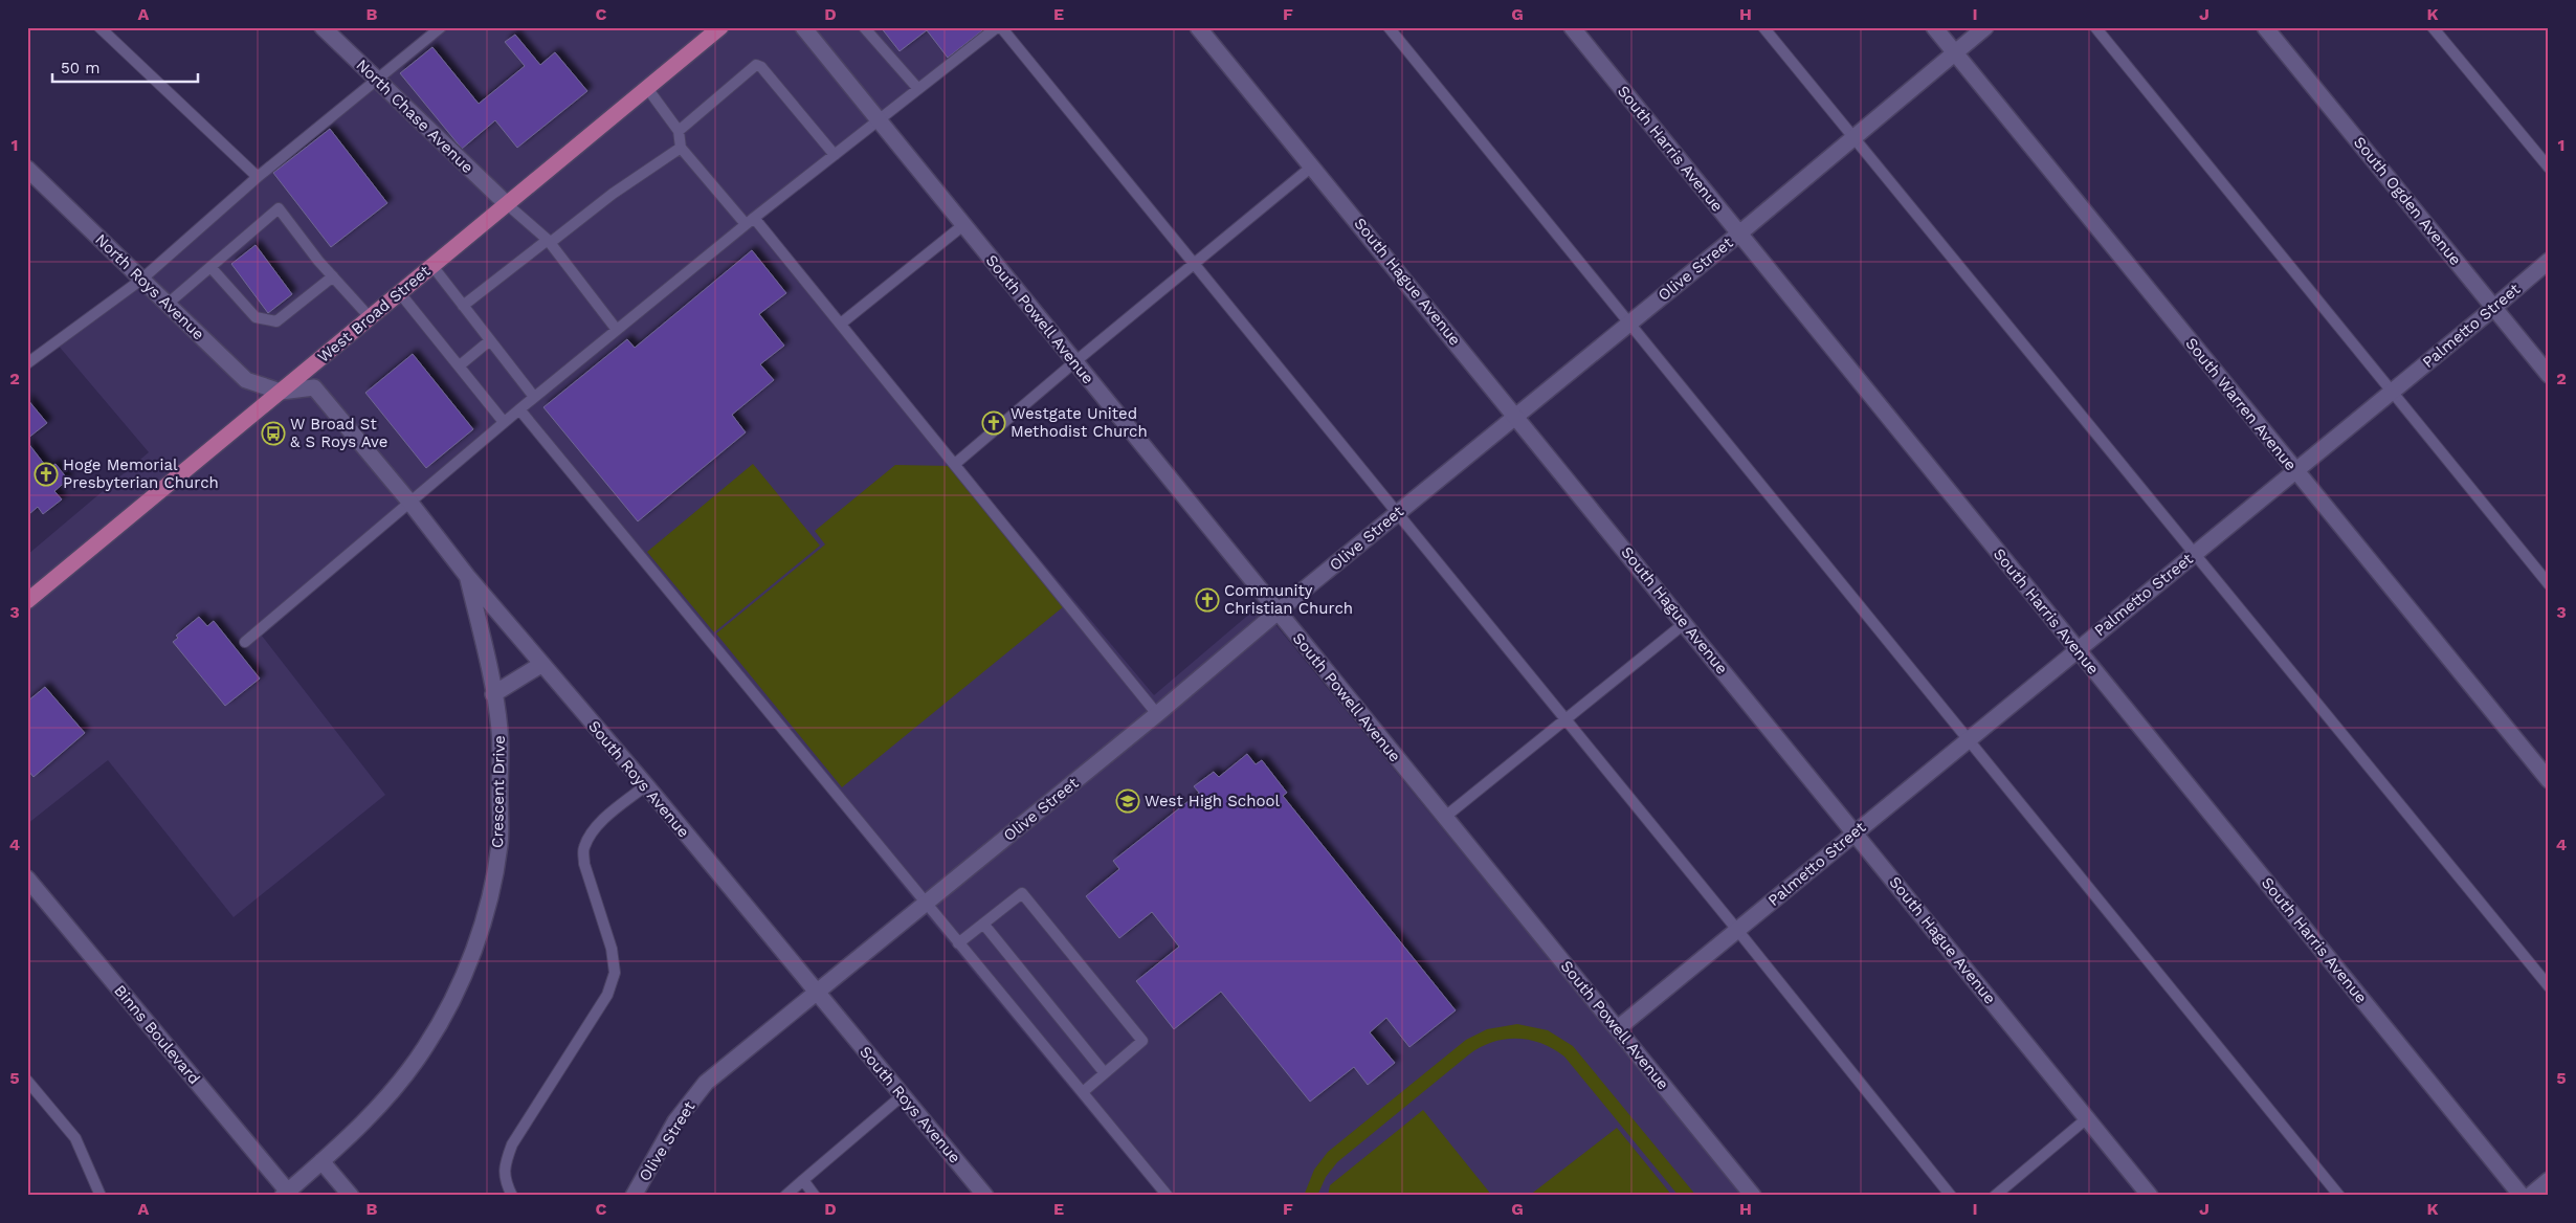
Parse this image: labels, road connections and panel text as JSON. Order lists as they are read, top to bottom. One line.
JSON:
{"streets":{"main road":["West Broad Street"],"street":["North Chase Avenue","South Harris Avenue","South Ogden Avenue","Olive Street","South Hague Avenue","North Roys Avenue","South Powell Avenue","Palmetto Street","South Warren Avenue","South Roys Avenue","Crescent Drive","Binns Boulevard"]},"crossings":[["North Chase Avenue","West Broad Street"],["South Harris Avenue","Olive Street"],["South Harris Avenue","Palmetto Street"],["South Ogden Avenue","Palmetto Street"],["Olive Street","South Hague Avenue"],["Olive Street","South Powell Avenue"],["Olive Street","South Warren Avenue"],["Olive Street","South Roys Avenue"],["South Hague Avenue","Palmetto Street"],["North Roys Avenue","West Broad Street"],["North Roys Avenue","South Roys Avenue"],["West Broad Street","South Roys Avenue"],["South Powell Avenue","Palmetto Street"],["Palmetto Street","South Warren Avenue"],["South Roys Avenue","Crescent Drive"],["Crescent Drive","Binns Boulevard"]],"places":{"church":["Westgate United Methodist Church","Hoge Memorial Presbyterian Church","Community Christian Church"],"bus stop":["W Broad St & S Roys Ave"],"school or university":["West High School"]},"scale_bar":"50 m","grid":{"columns":["A","B","C","D","E","F","G","H","I","J","K"],"rows":["1","2","3","4","5"]}}
